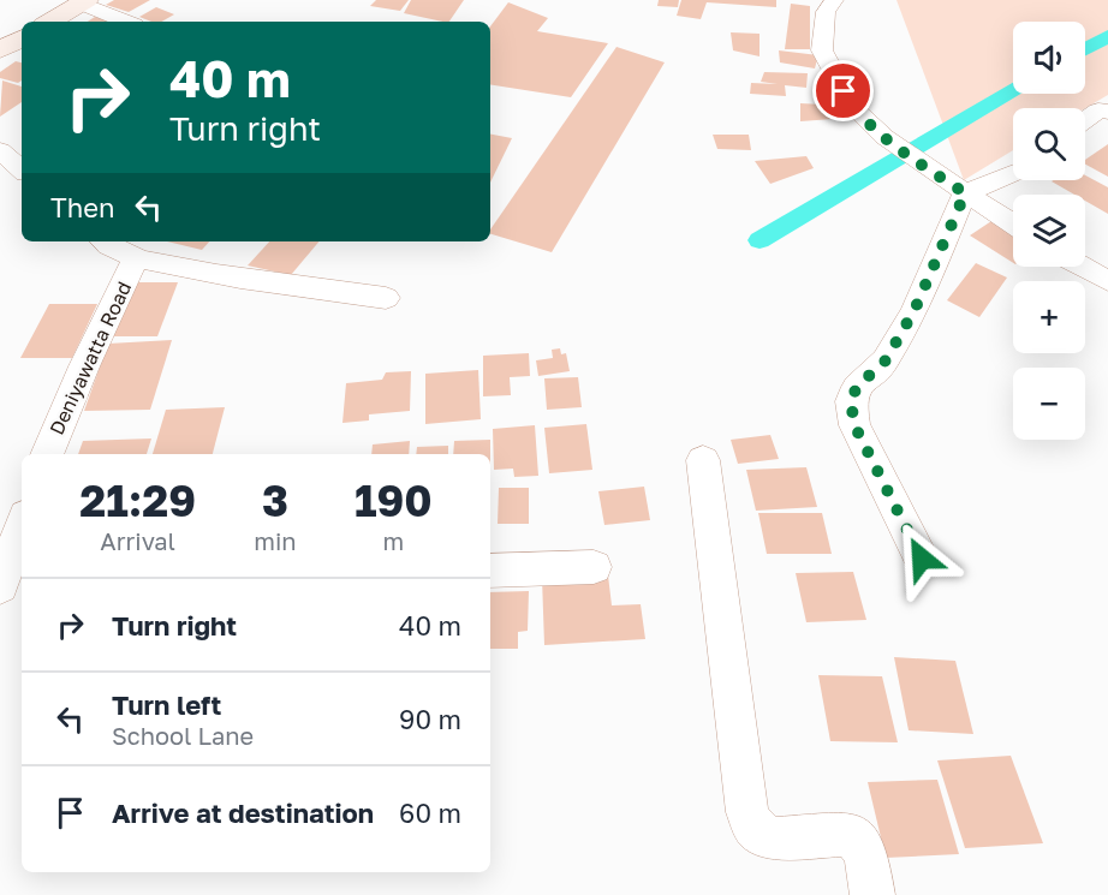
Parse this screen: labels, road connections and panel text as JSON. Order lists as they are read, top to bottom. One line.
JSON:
{"streets":{"street":["Deniyawatta Road"]},"page":{"map_buttons":["+","−"],"turn":["40 m","Turn right"],"then":"Then","eta":["21:29","Arrival","3","min","190","m"],"list":[{"name":"Turn right","value":"40 m"},{"name":"Turn left","note":"School Lane","value":"90 m"},{"name":"Arrive at destination","value":"60 m"}]}}
